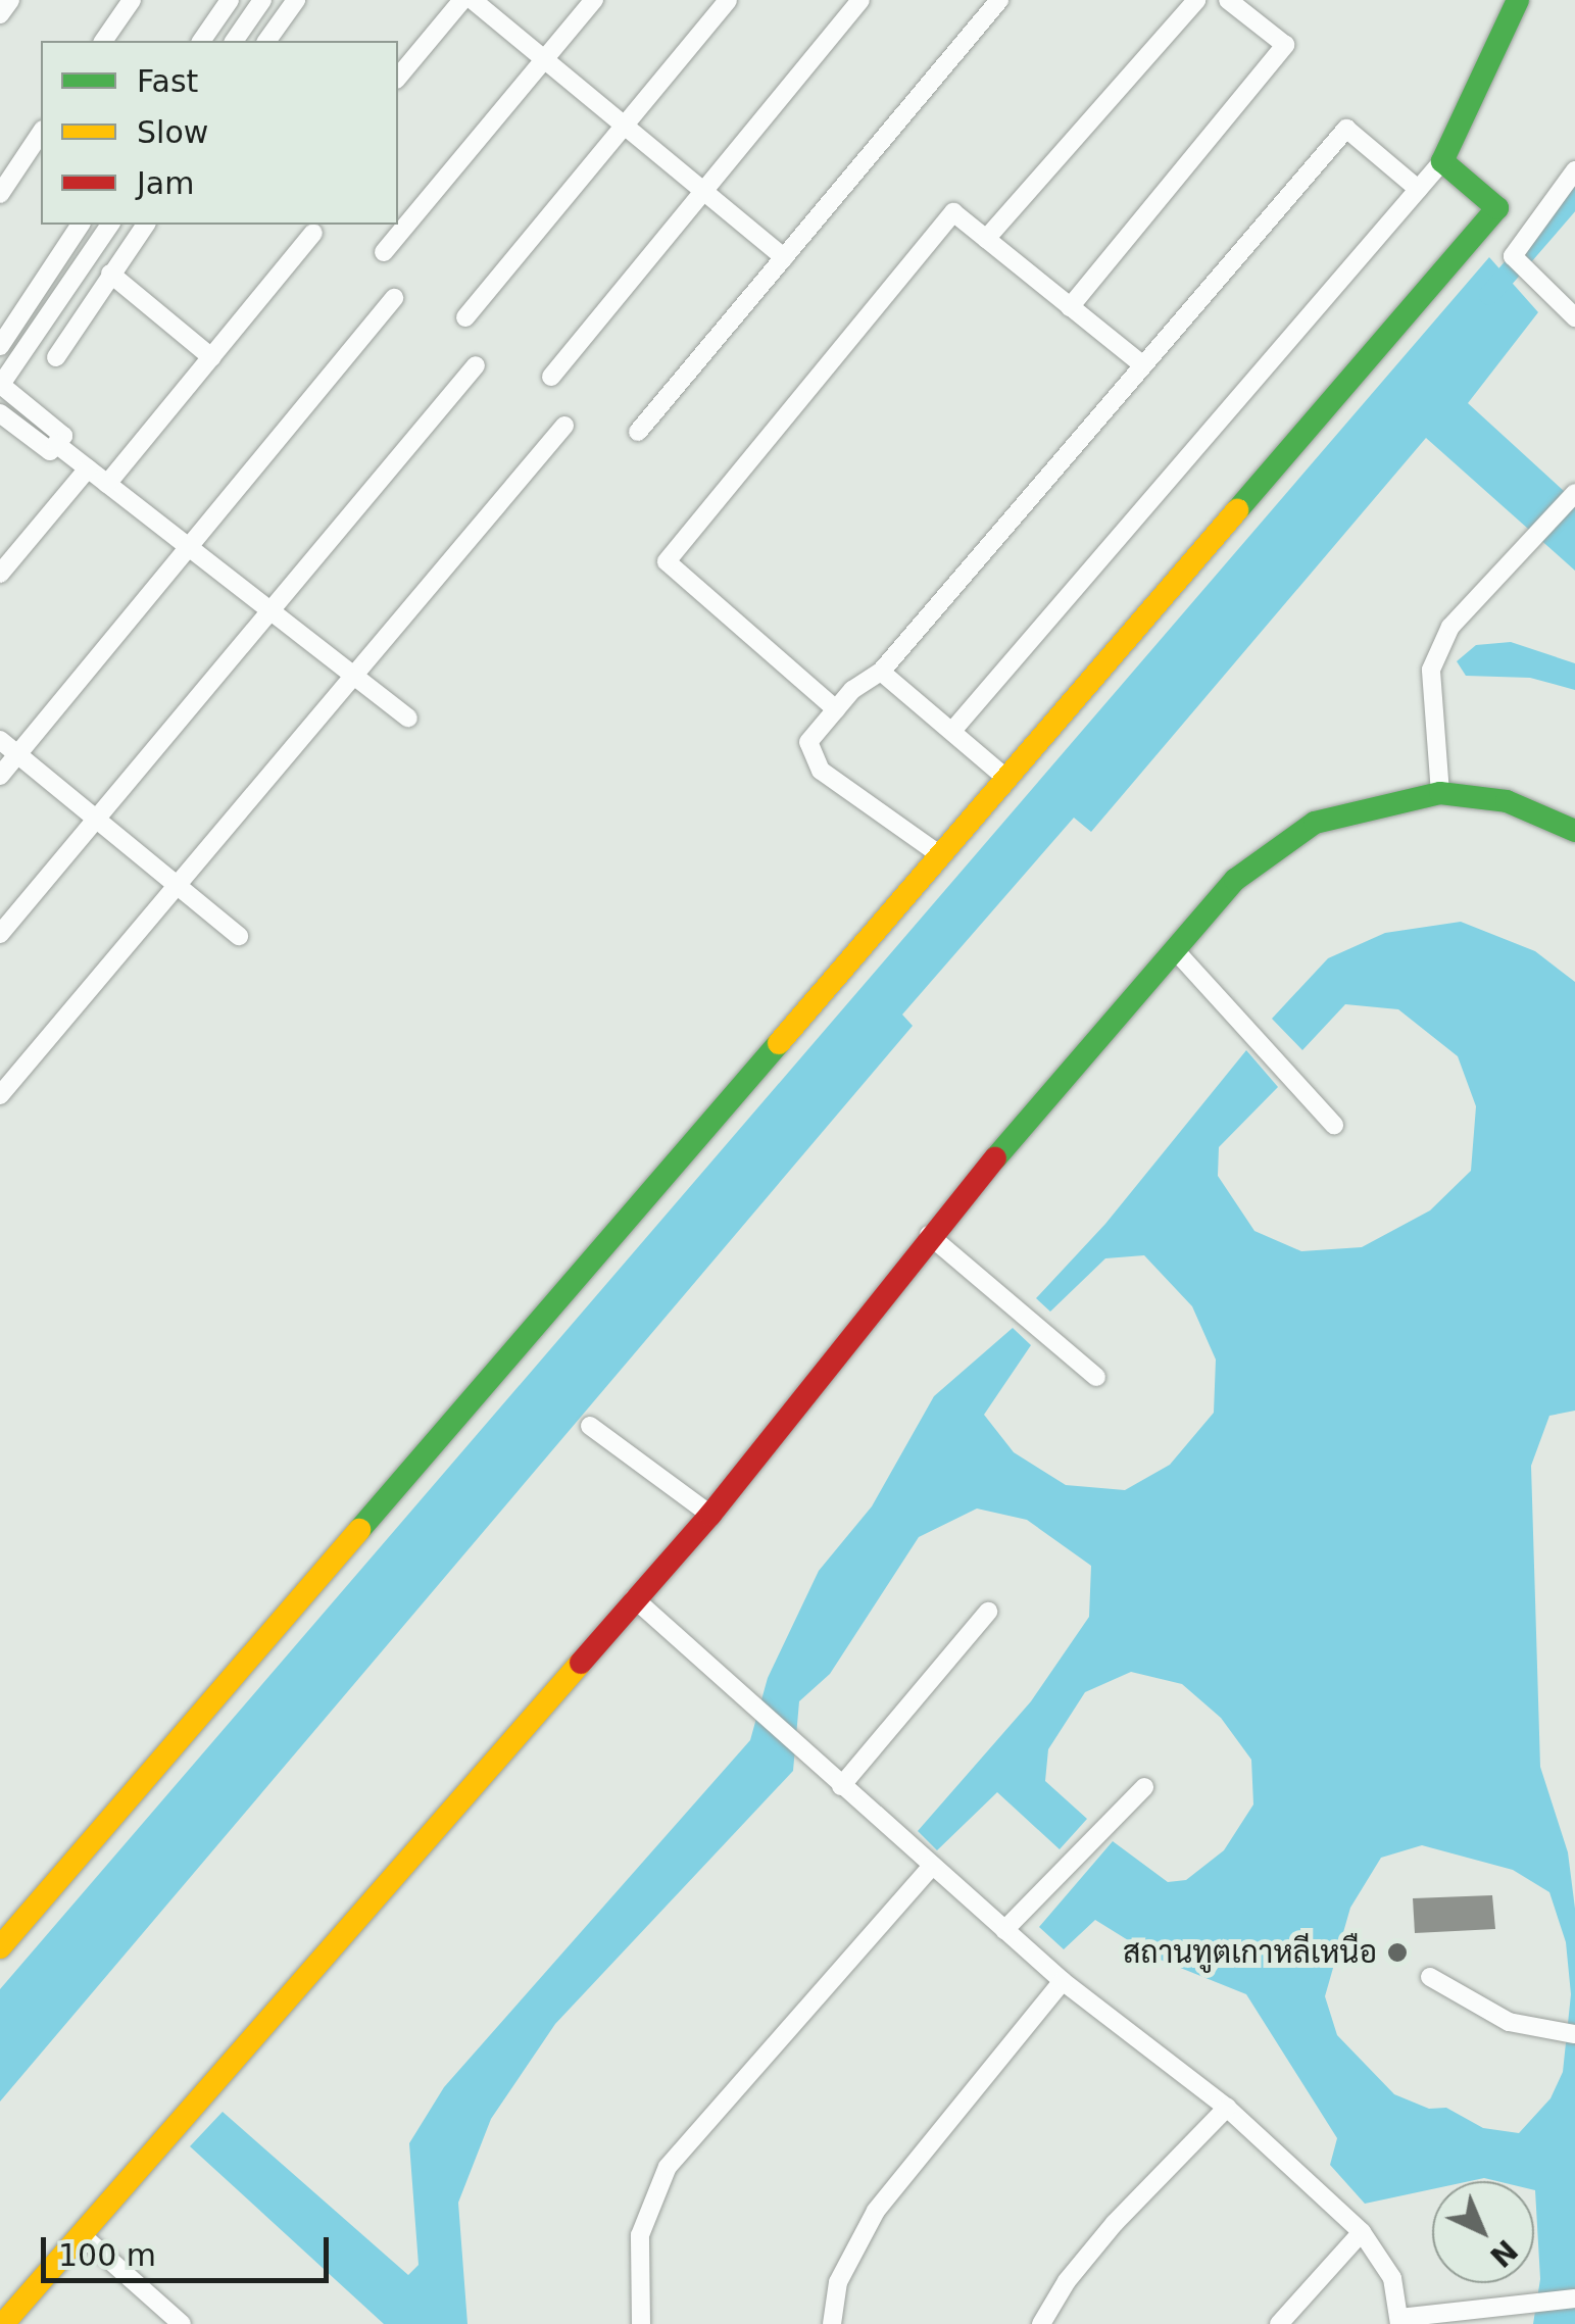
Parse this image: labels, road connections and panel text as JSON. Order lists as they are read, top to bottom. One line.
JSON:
{"places":["สถานทูตเกาหลีเหนือ"],"legend":["Fast","Slow","Jam"],"scale_bar":"100 m","north":"bottom right"}
